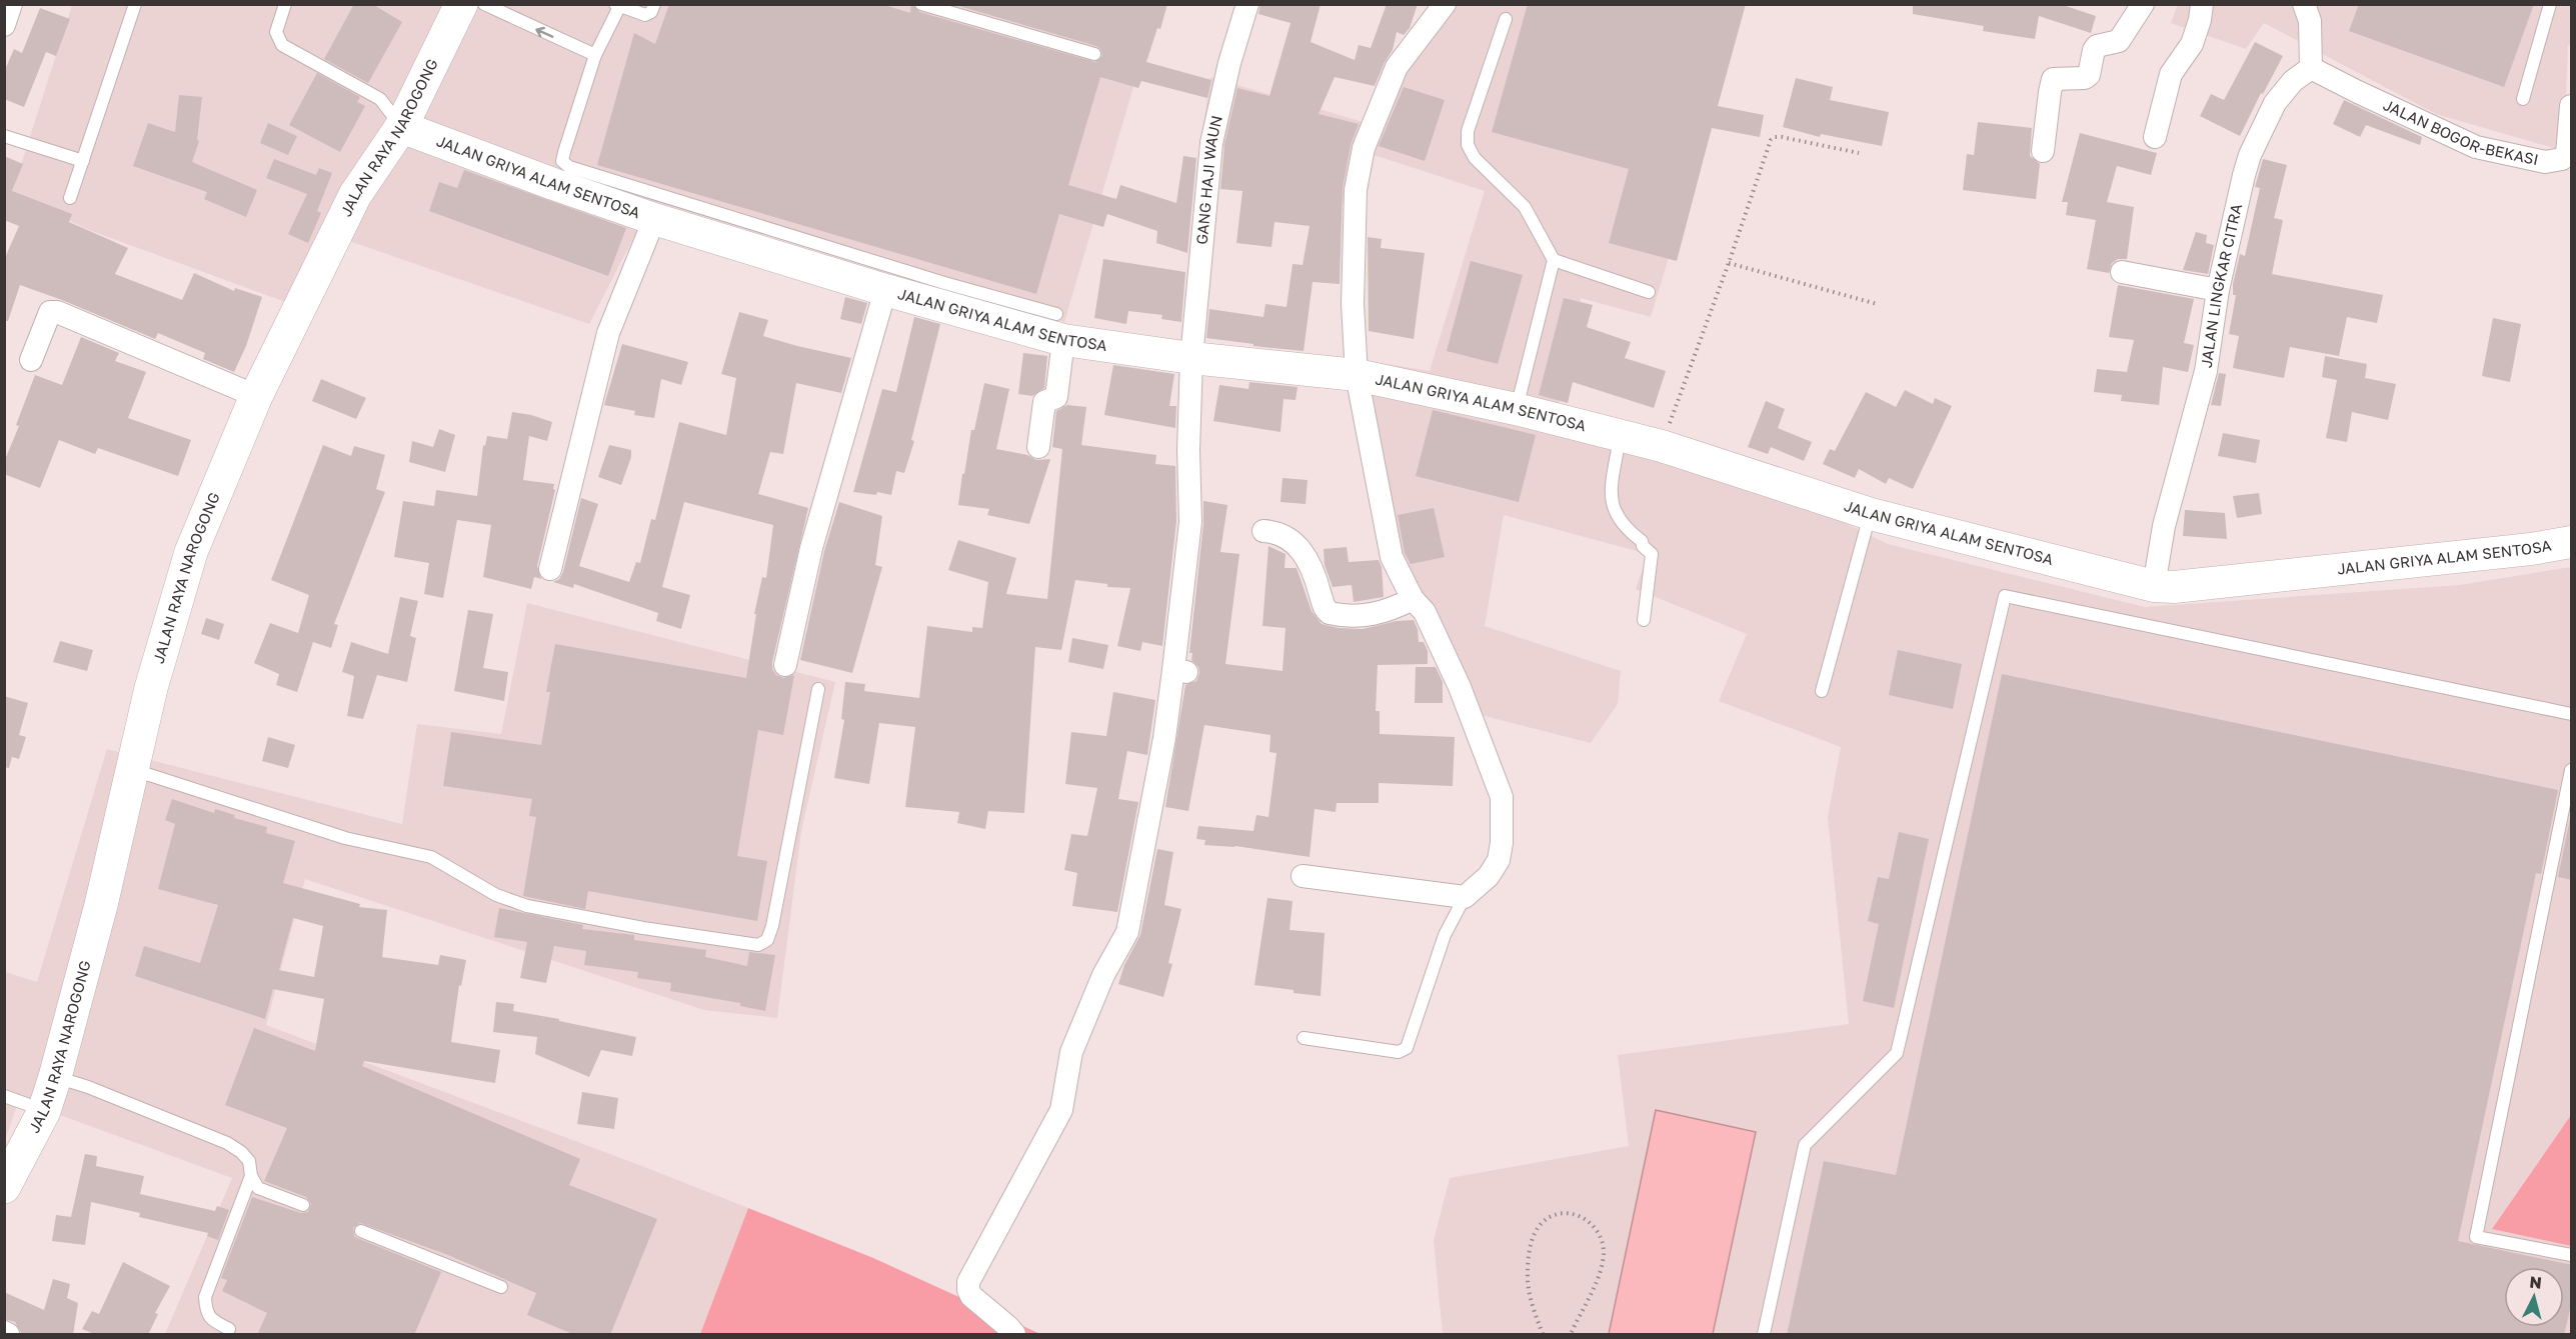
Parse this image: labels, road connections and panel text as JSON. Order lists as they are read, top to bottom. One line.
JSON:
{"streets":{"main road":["JALAN RAYA NAROGONG"],"street":["JALAN BOGOR-BEKASI","JALAN GRIYA ALAM SENTOSA","GANG HAJI WAUN","JALAN LINGKAR CITRA"]},"crossings":[["JALAN BOGOR-BEKASI","JALAN LINGKAR CITRA"],["JALAN RAYA NAROGONG","JALAN GRIYA ALAM SENTOSA"],["JALAN GRIYA ALAM SENTOSA","GANG HAJI WAUN"],["JALAN GRIYA ALAM SENTOSA","JALAN LINGKAR CITRA"]],"north":"top"}
